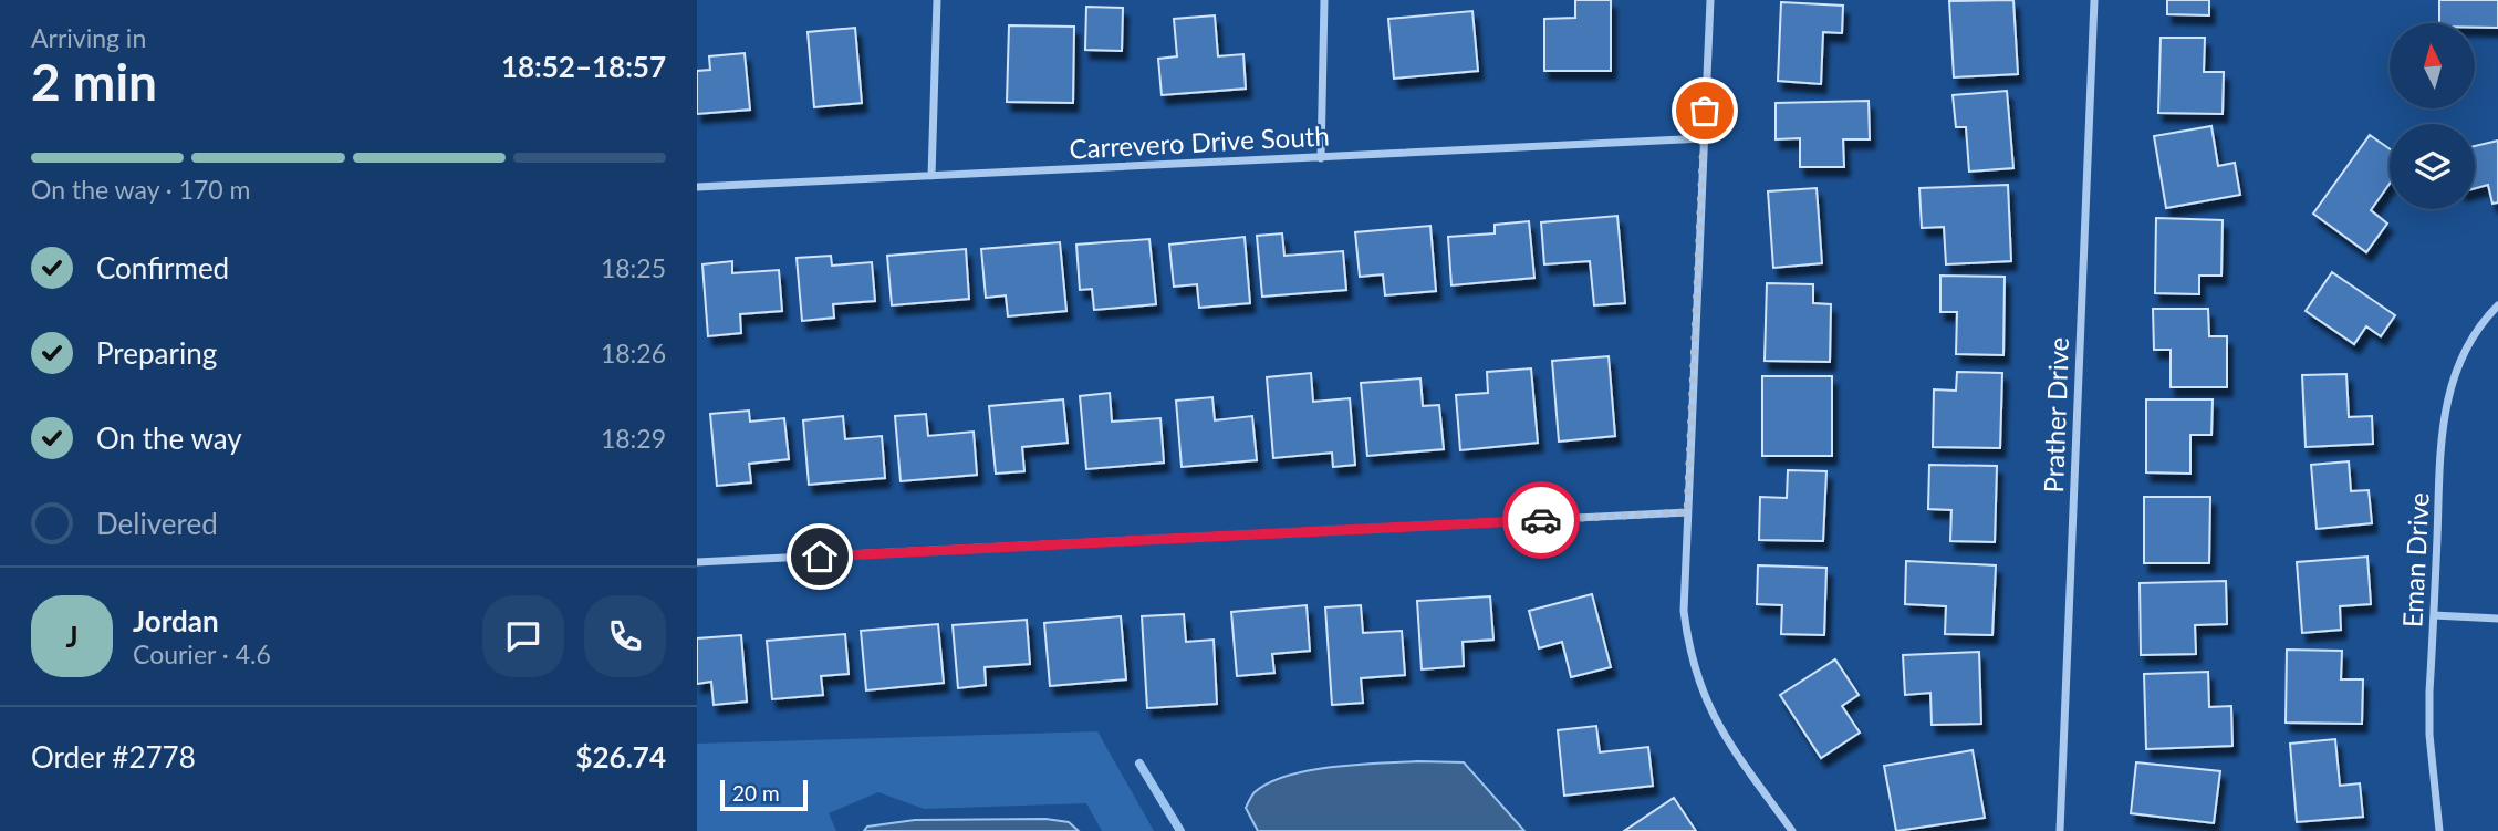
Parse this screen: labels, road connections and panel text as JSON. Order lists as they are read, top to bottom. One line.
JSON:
{"streets":{"street":["Carrevero Drive South","Prather Drive","Eman Drive"]},"scale_bar":"20 m","north":"top","page":{"heading":["2 min","Arriving in","18:52–18:57"],"panel":["Jordan","Courier · 4.6","Order #2778","$26.74"],"bar":"On the way · 170 m","list":[["Confirmed","18:25"],["Preparing","18:26"],["On the way","18:29"],"Delivered"],"round":"J","scale":"20 m"}}
